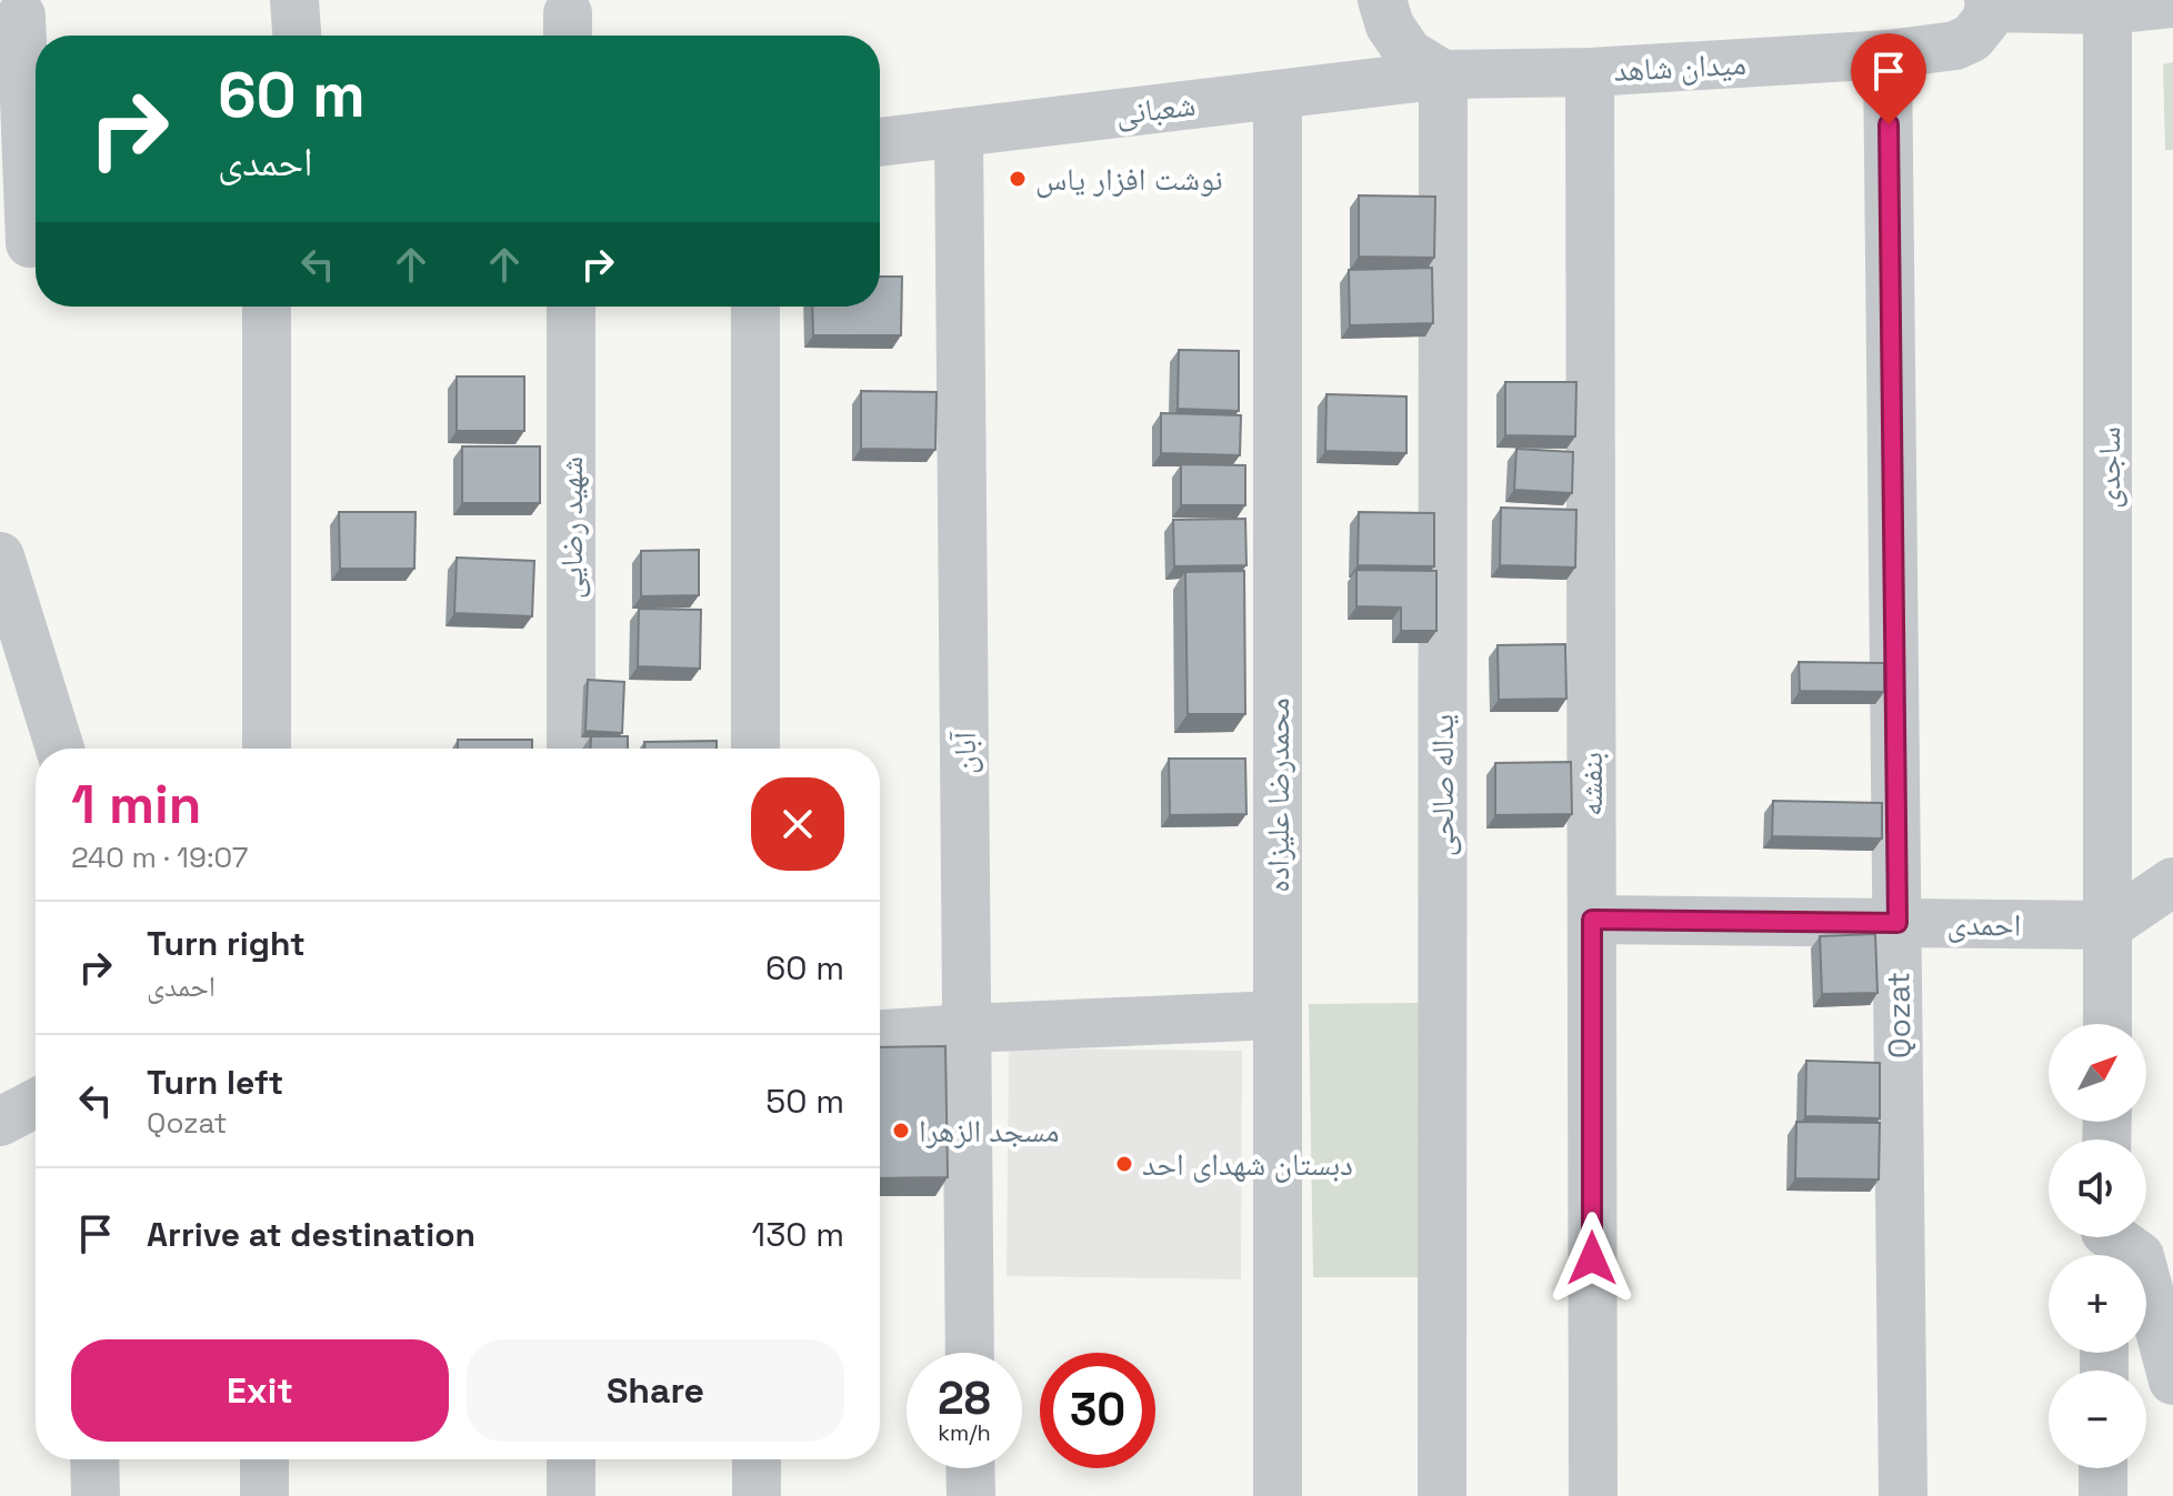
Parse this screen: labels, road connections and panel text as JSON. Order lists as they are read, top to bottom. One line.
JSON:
{"streets":{"street":["میدان شاهد","شعبانی","ساجدی","شهید رضایی","آبان","بنفشه","یداله صالحی","محمدرضا علیزاده","احمدی","Qozat"]},"crossings":[["میدان شاهد","شعبانی"],["میدان شاهد","بنفشه"],["میدان شاهد","یداله صالحی"],["میدان شاهد","Qozat"],["شعبانی","آبان"],["شعبانی","یداله صالحی"],["شعبانی","محمدرضا علیزاده"],["ساجدی","احمدی"],["بنفشه","احمدی"],["احمدی","Qozat"]],"places":["نوشت افزار یاس","مسجد الزهرا","دبستان شهدای احد"],"north":"top right","page":{"turn":["60 m","احمدی"],"heading":["1 min","240 m · 19:07"],"list":[{"name":"Turn right","note":"احمدی","value":"60 m"},{"name":"Turn left","note":"Qozat","value":"50 m"},{"name":"Arrive at destination","value":"130 m"}],"map_buttons":["+","−"],"buttons":["Exit","Share"],"speed":"28 km/h","limit":"30"}}
